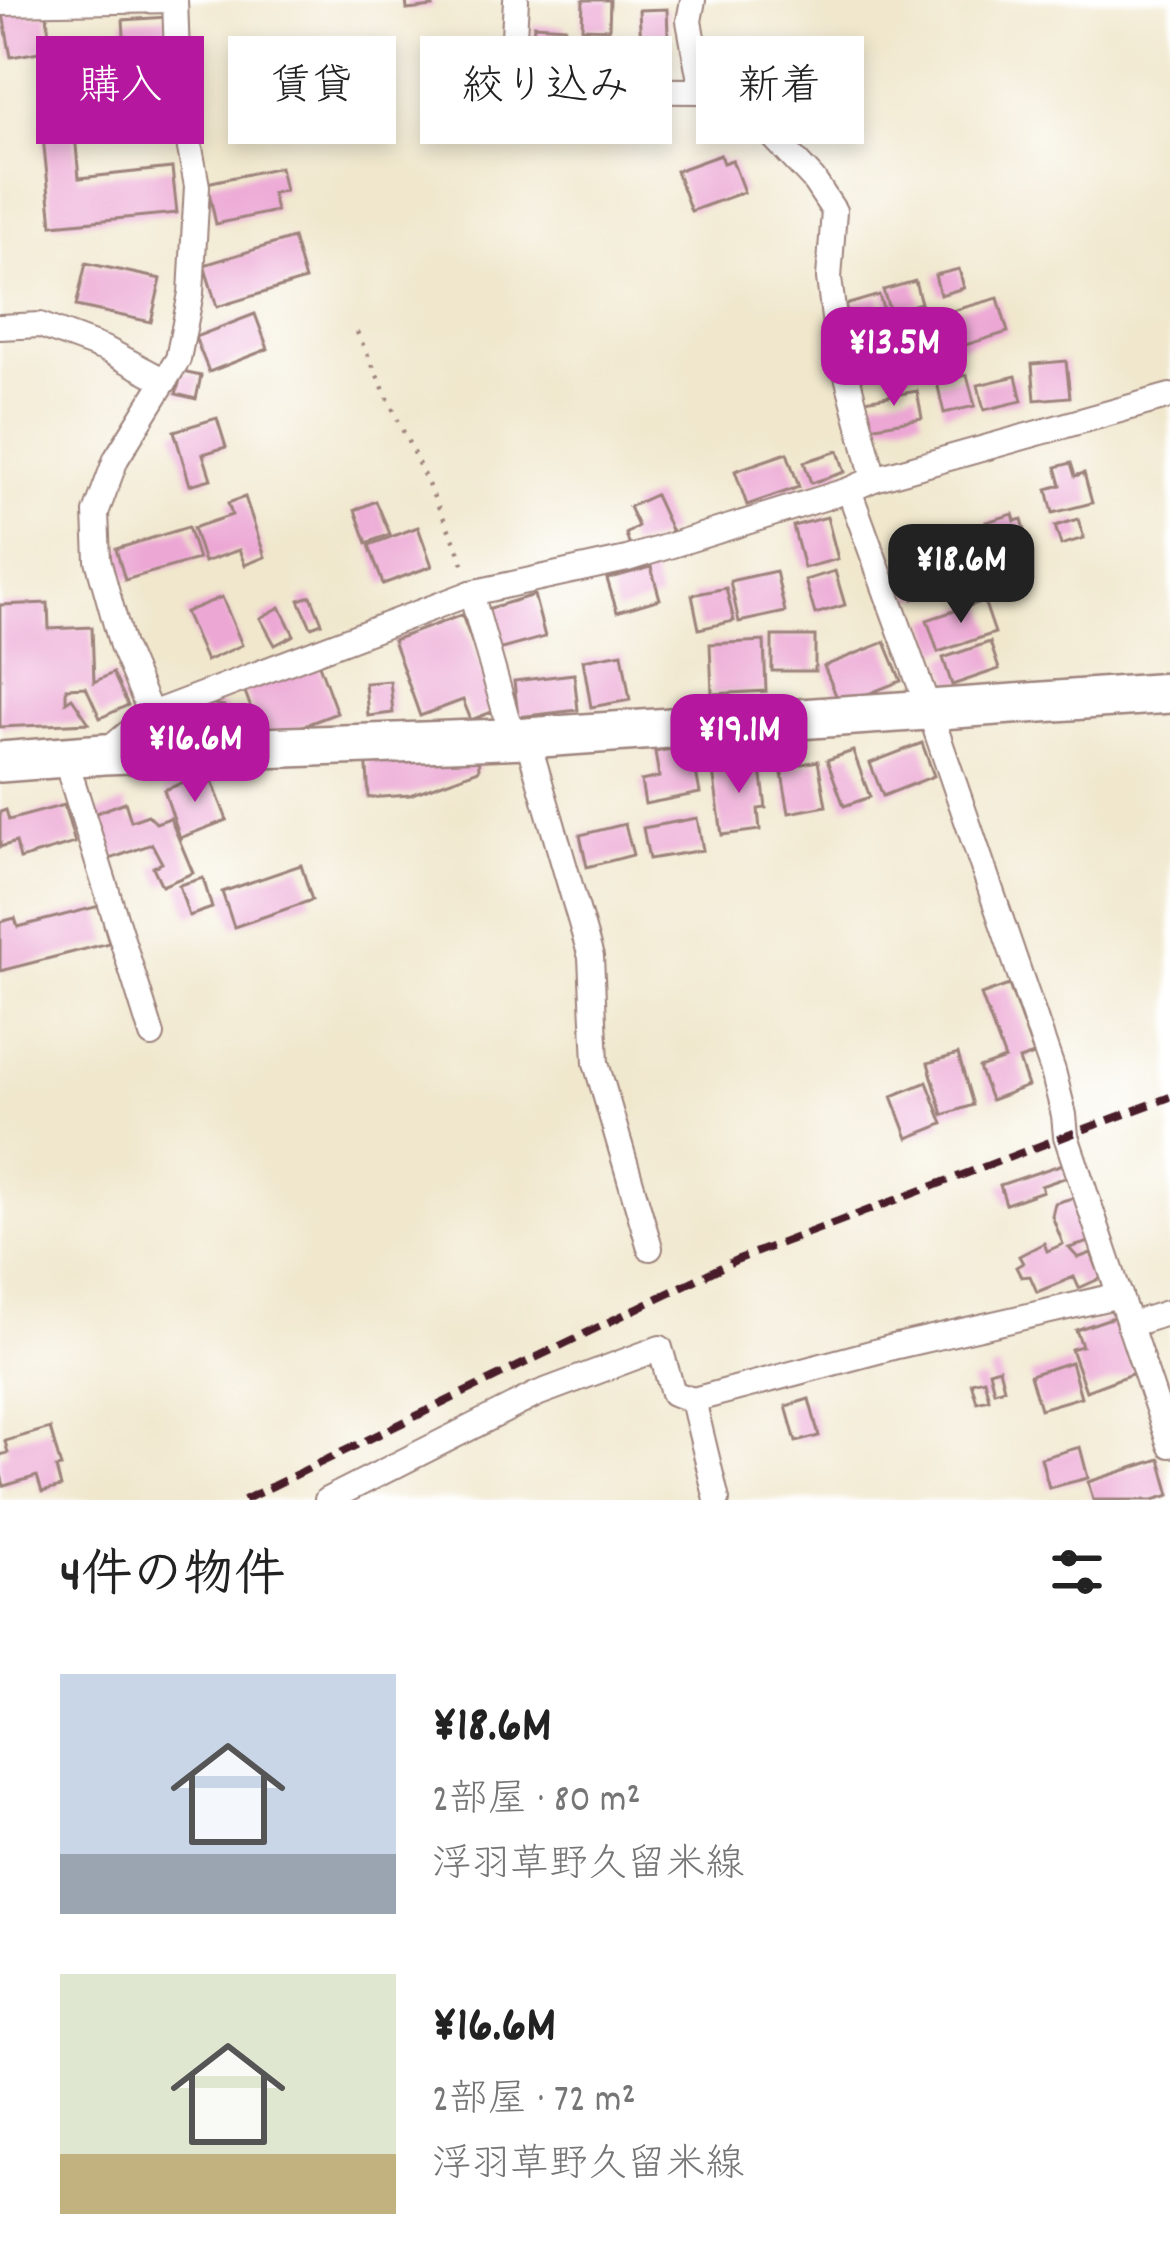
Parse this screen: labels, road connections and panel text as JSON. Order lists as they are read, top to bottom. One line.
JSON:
{"page":{"chip":["購入","賃貸","絞り込み","新着"],"price":["¥13.5M","¥18.6M","¥19.1M","¥16.6M"],"heading":"4件の物件","list":[{"name":"¥18.6M","note":"2部屋 · 80 m² · 浮羽草野久留米線"},{"name":"¥16.6M","note":"2部屋 · 72 m² · 浮羽草野久留米線"}]}}
